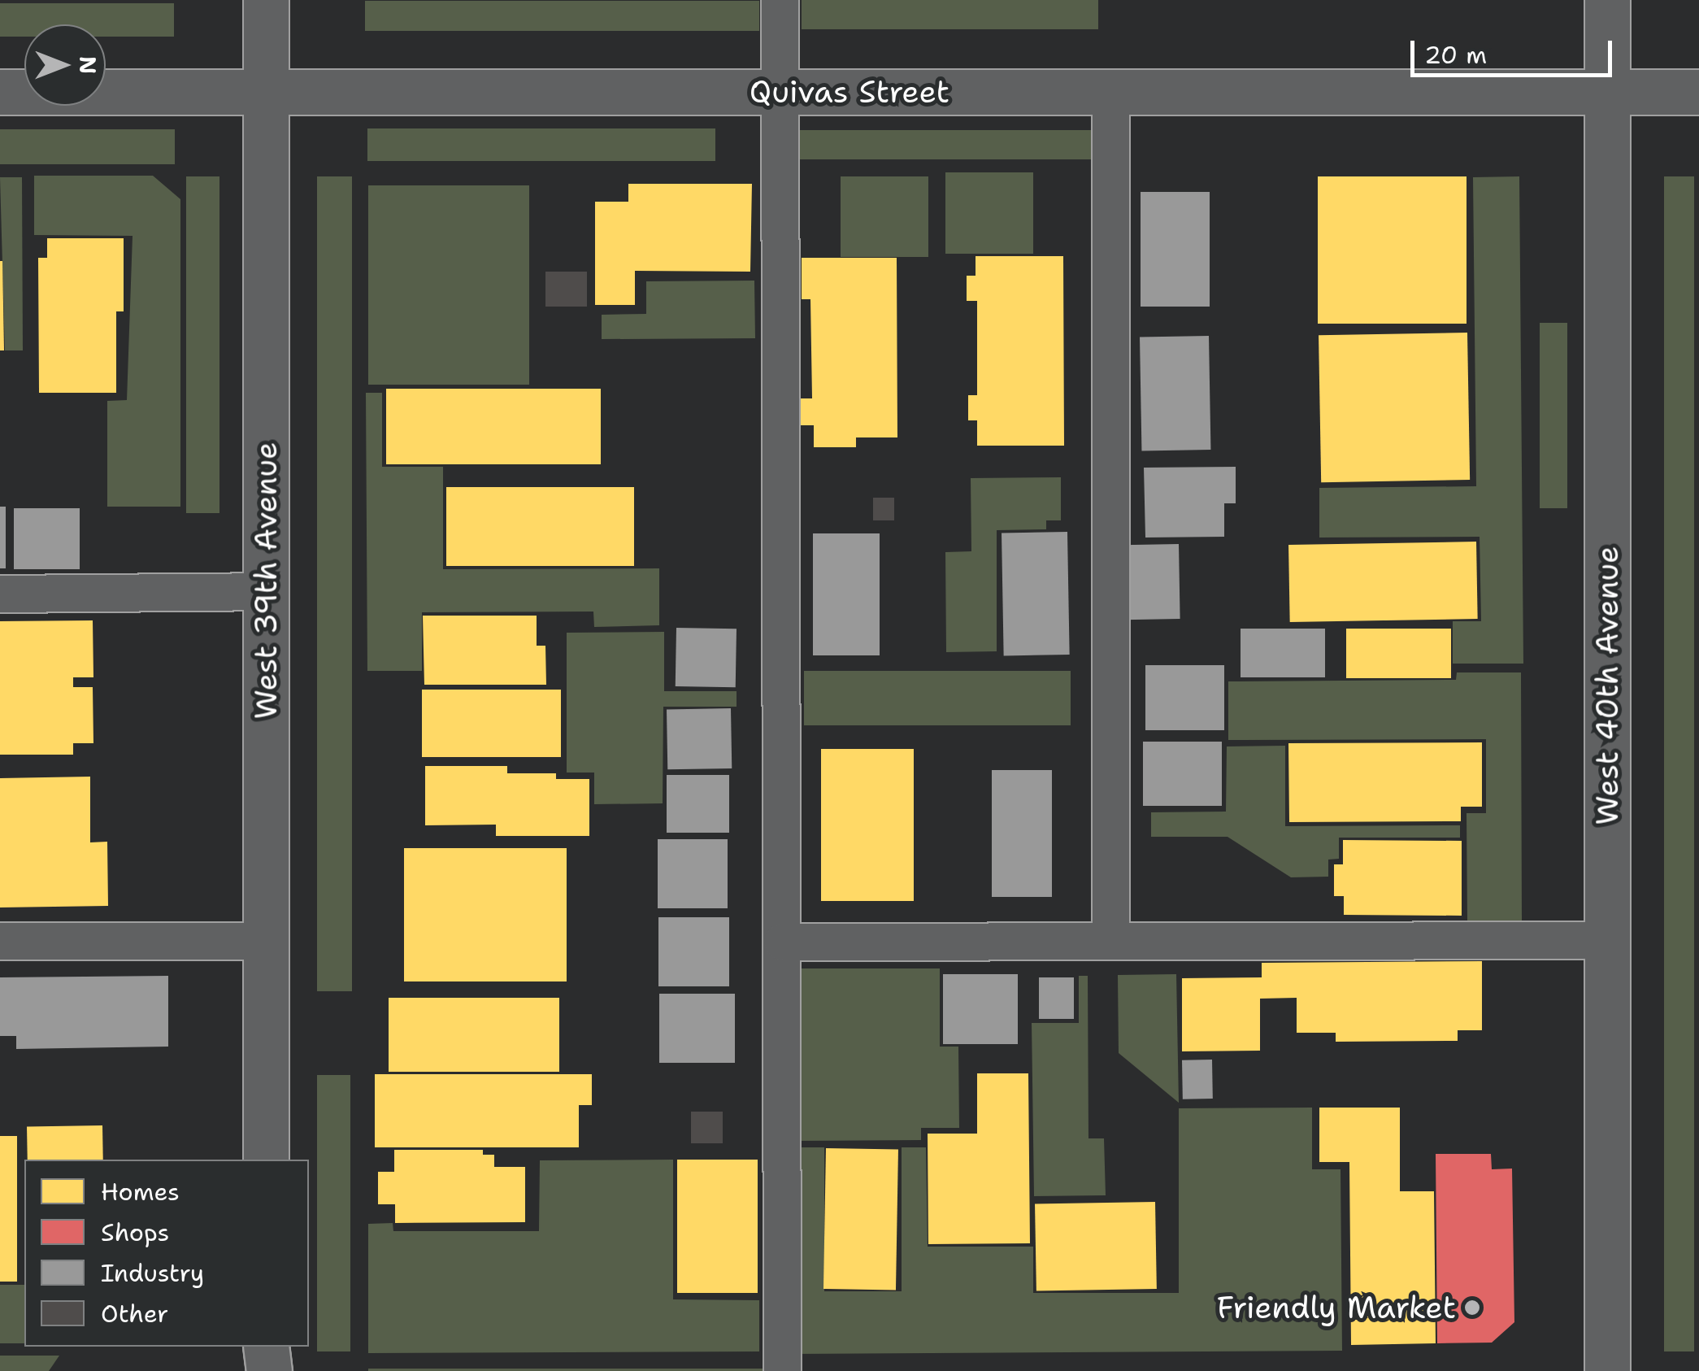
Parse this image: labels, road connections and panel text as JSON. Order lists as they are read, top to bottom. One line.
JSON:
{"streets":{"street":["Quivas Street","West 39th Avenue","West 40th Avenue"]},"crossings":[["Quivas Street","West 39th Avenue"],["Quivas Street","West 40th Avenue"]],"places":["Friendly Market"],"legend":["Homes","Shops","Industry","Other"],"scale_bar":"20 m","north":"right"}
